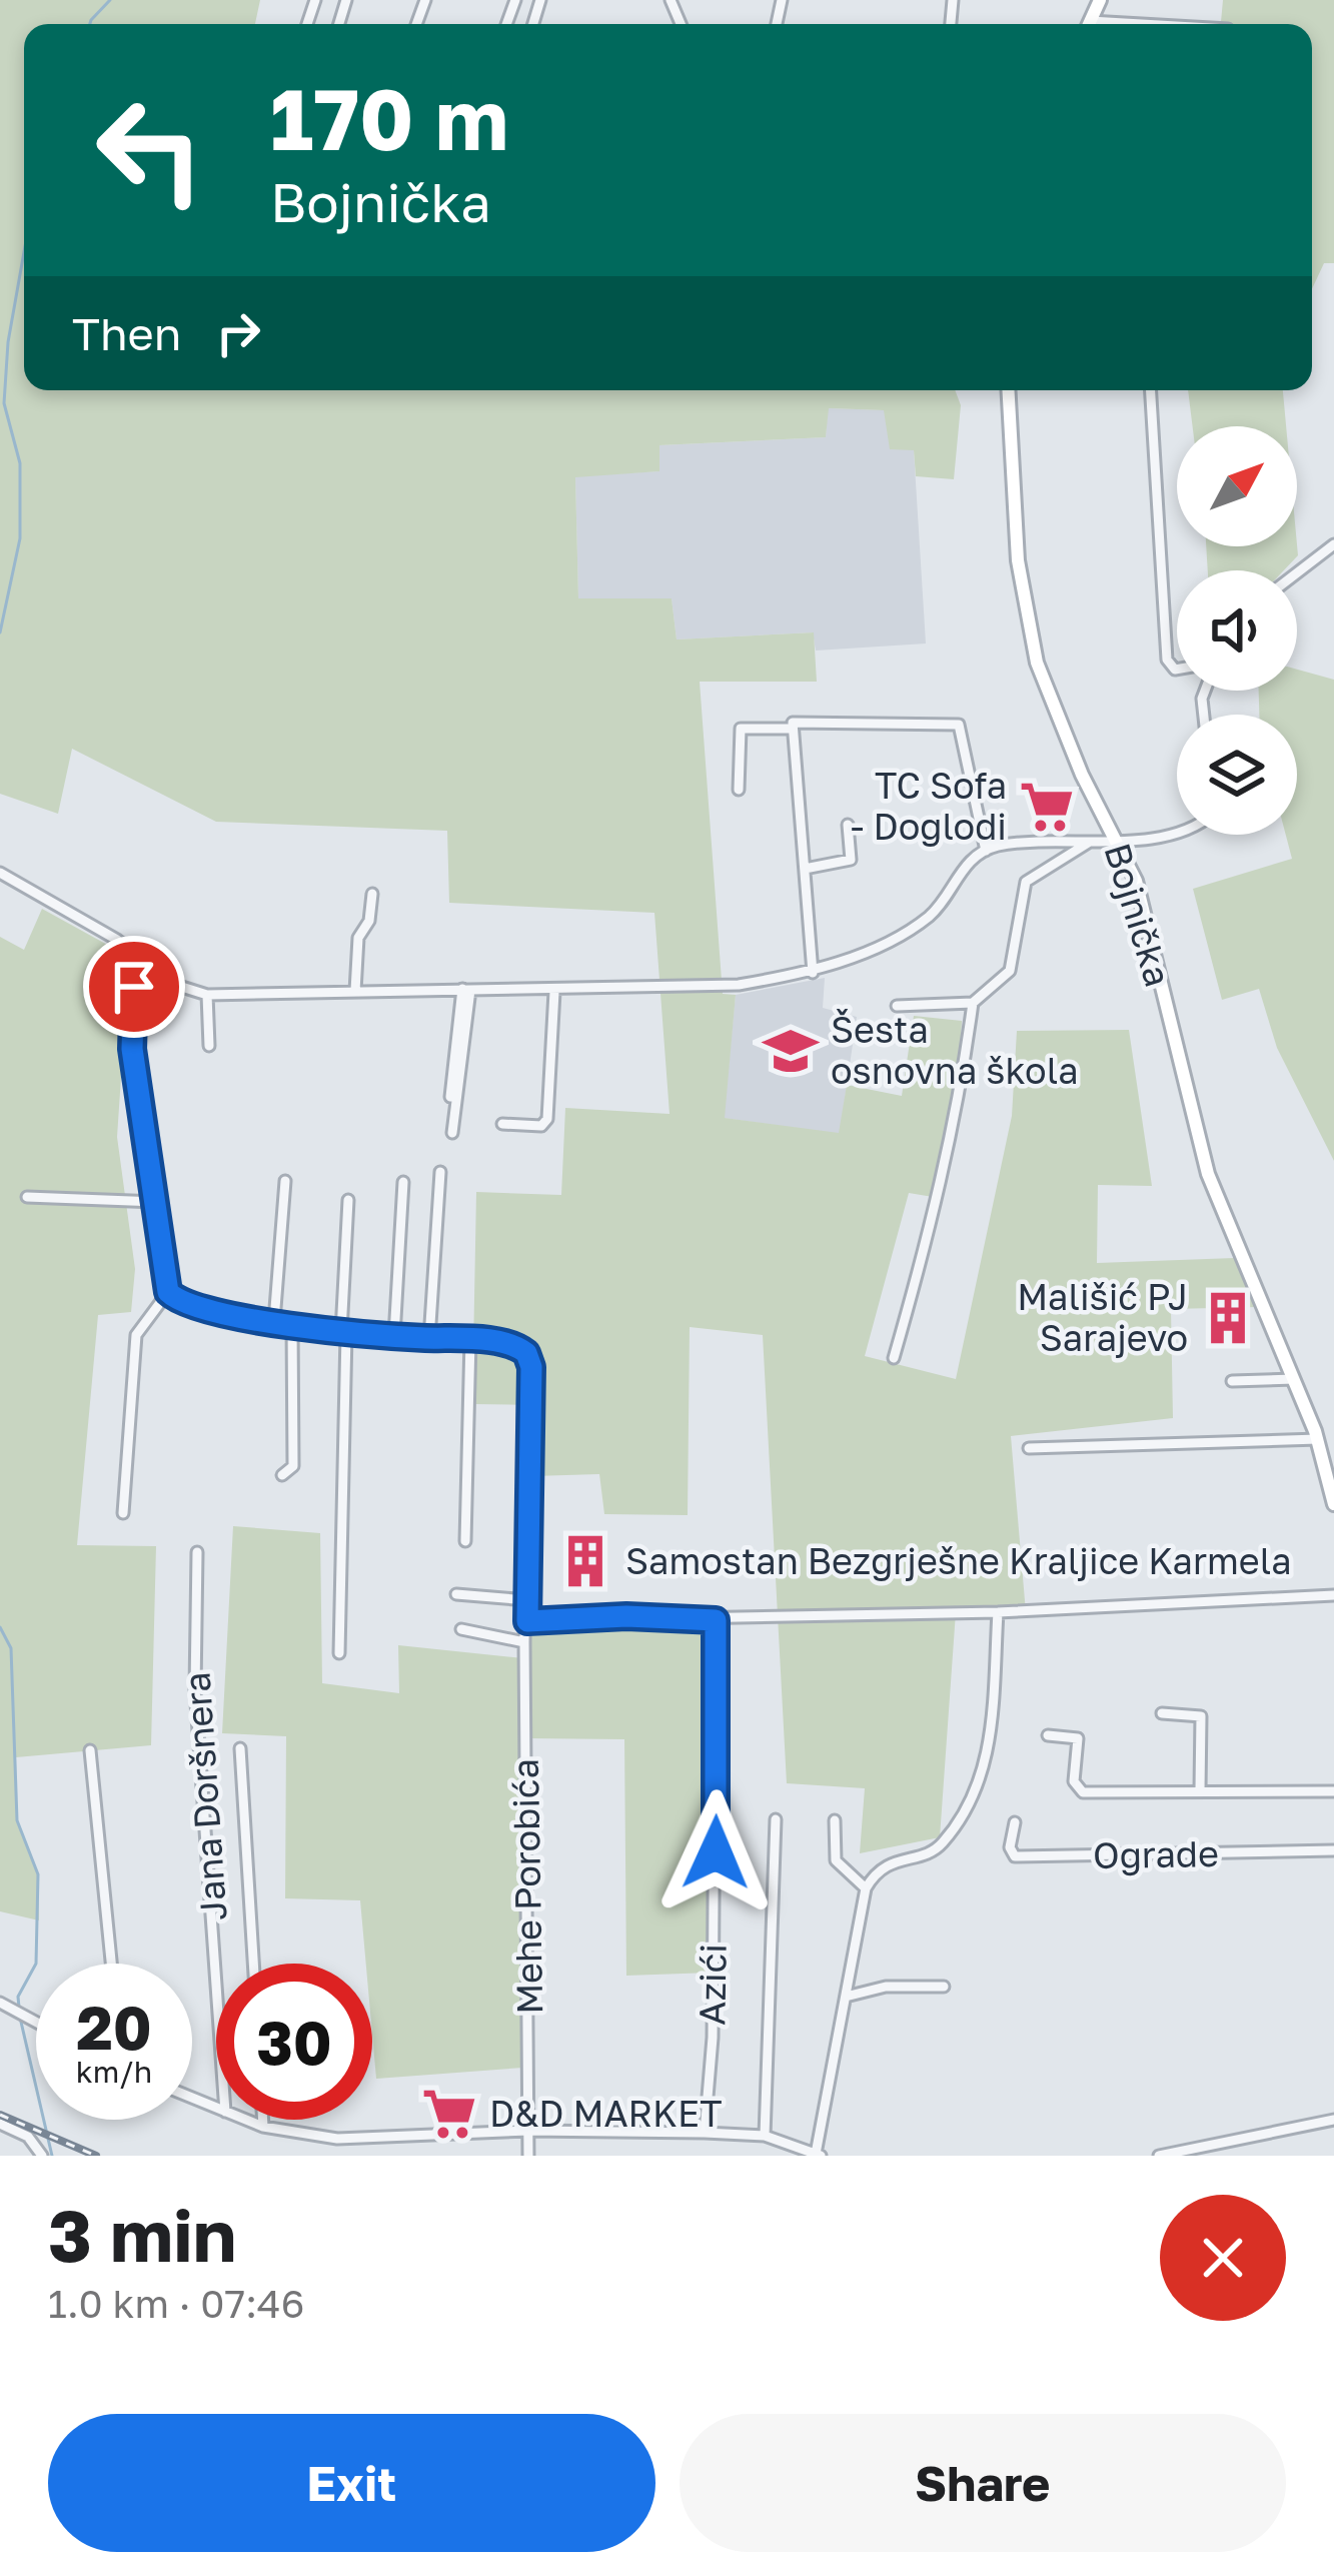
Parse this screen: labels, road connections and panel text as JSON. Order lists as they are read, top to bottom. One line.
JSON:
{"streets":{"main road":["Bojnička"],"street":["Jana Doršnera","Ograde","Mehe Porobića","Azići"]},"places":{"supermarket":["TC Sofa - Doglodi","D&D MARKET"],"school or university":["Šesta osnovna škola"],"building":["Mališić PJ Sarajevo","Samostan Bezgrješne Kraljice Karmela"]},"north":"top right","page":{"turn":["170 m","Bojnička"],"then":"Then","speed":"20 km/h","limit":"30","heading":["3 min","1.0 km · 07:46"],"buttons":["Exit","Share"]}}
